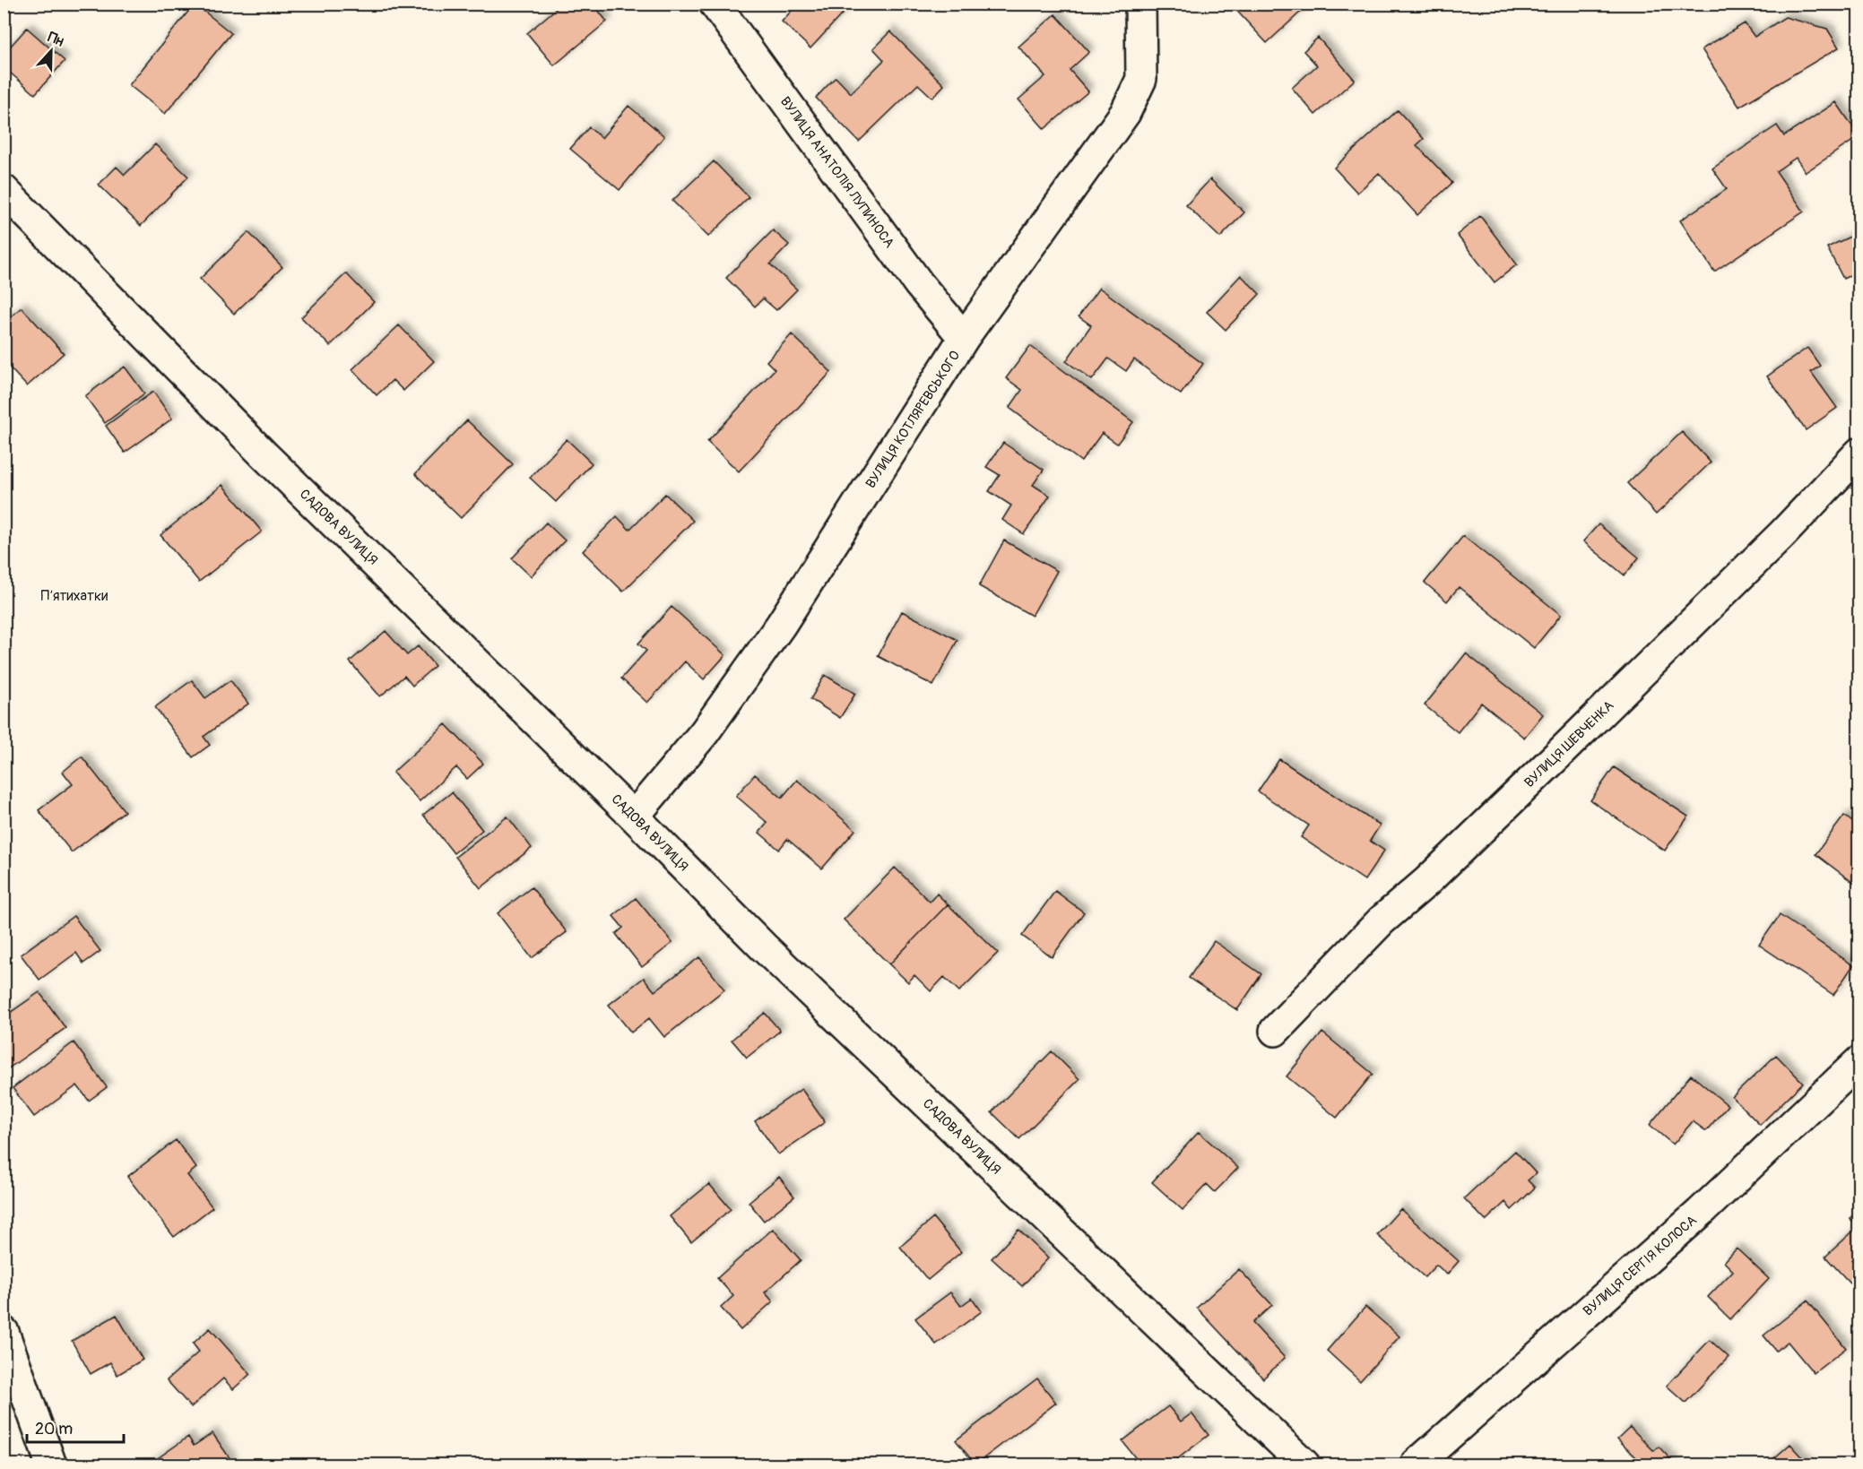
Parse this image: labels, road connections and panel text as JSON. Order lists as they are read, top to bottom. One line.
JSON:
{"streets":{"street":["ВУЛИЦЯ АНАТОЛІЯ ЛУПИНОСА","ВУЛИЦЯ КОТЛЯРЕВСЬКОГО","САДОВА ВУЛИЦЯ","ВУЛИЦЯ ШЕВЧЕНКА","ВУЛИЦЯ СЕРГІЯ КОЛОСА"]},"crossings":[["ВУЛИЦЯ АНАТОЛІЯ ЛУПИНОСА","ВУЛИЦЯ КОТЛЯРЕВСЬКОГО"],["ВУЛИЦЯ КОТЛЯРЕВСЬКОГО","САДОВА ВУЛИЦЯ"]],"districts":["Пʼятихатки"],"scale_bar":"20 m","north":"top"}
